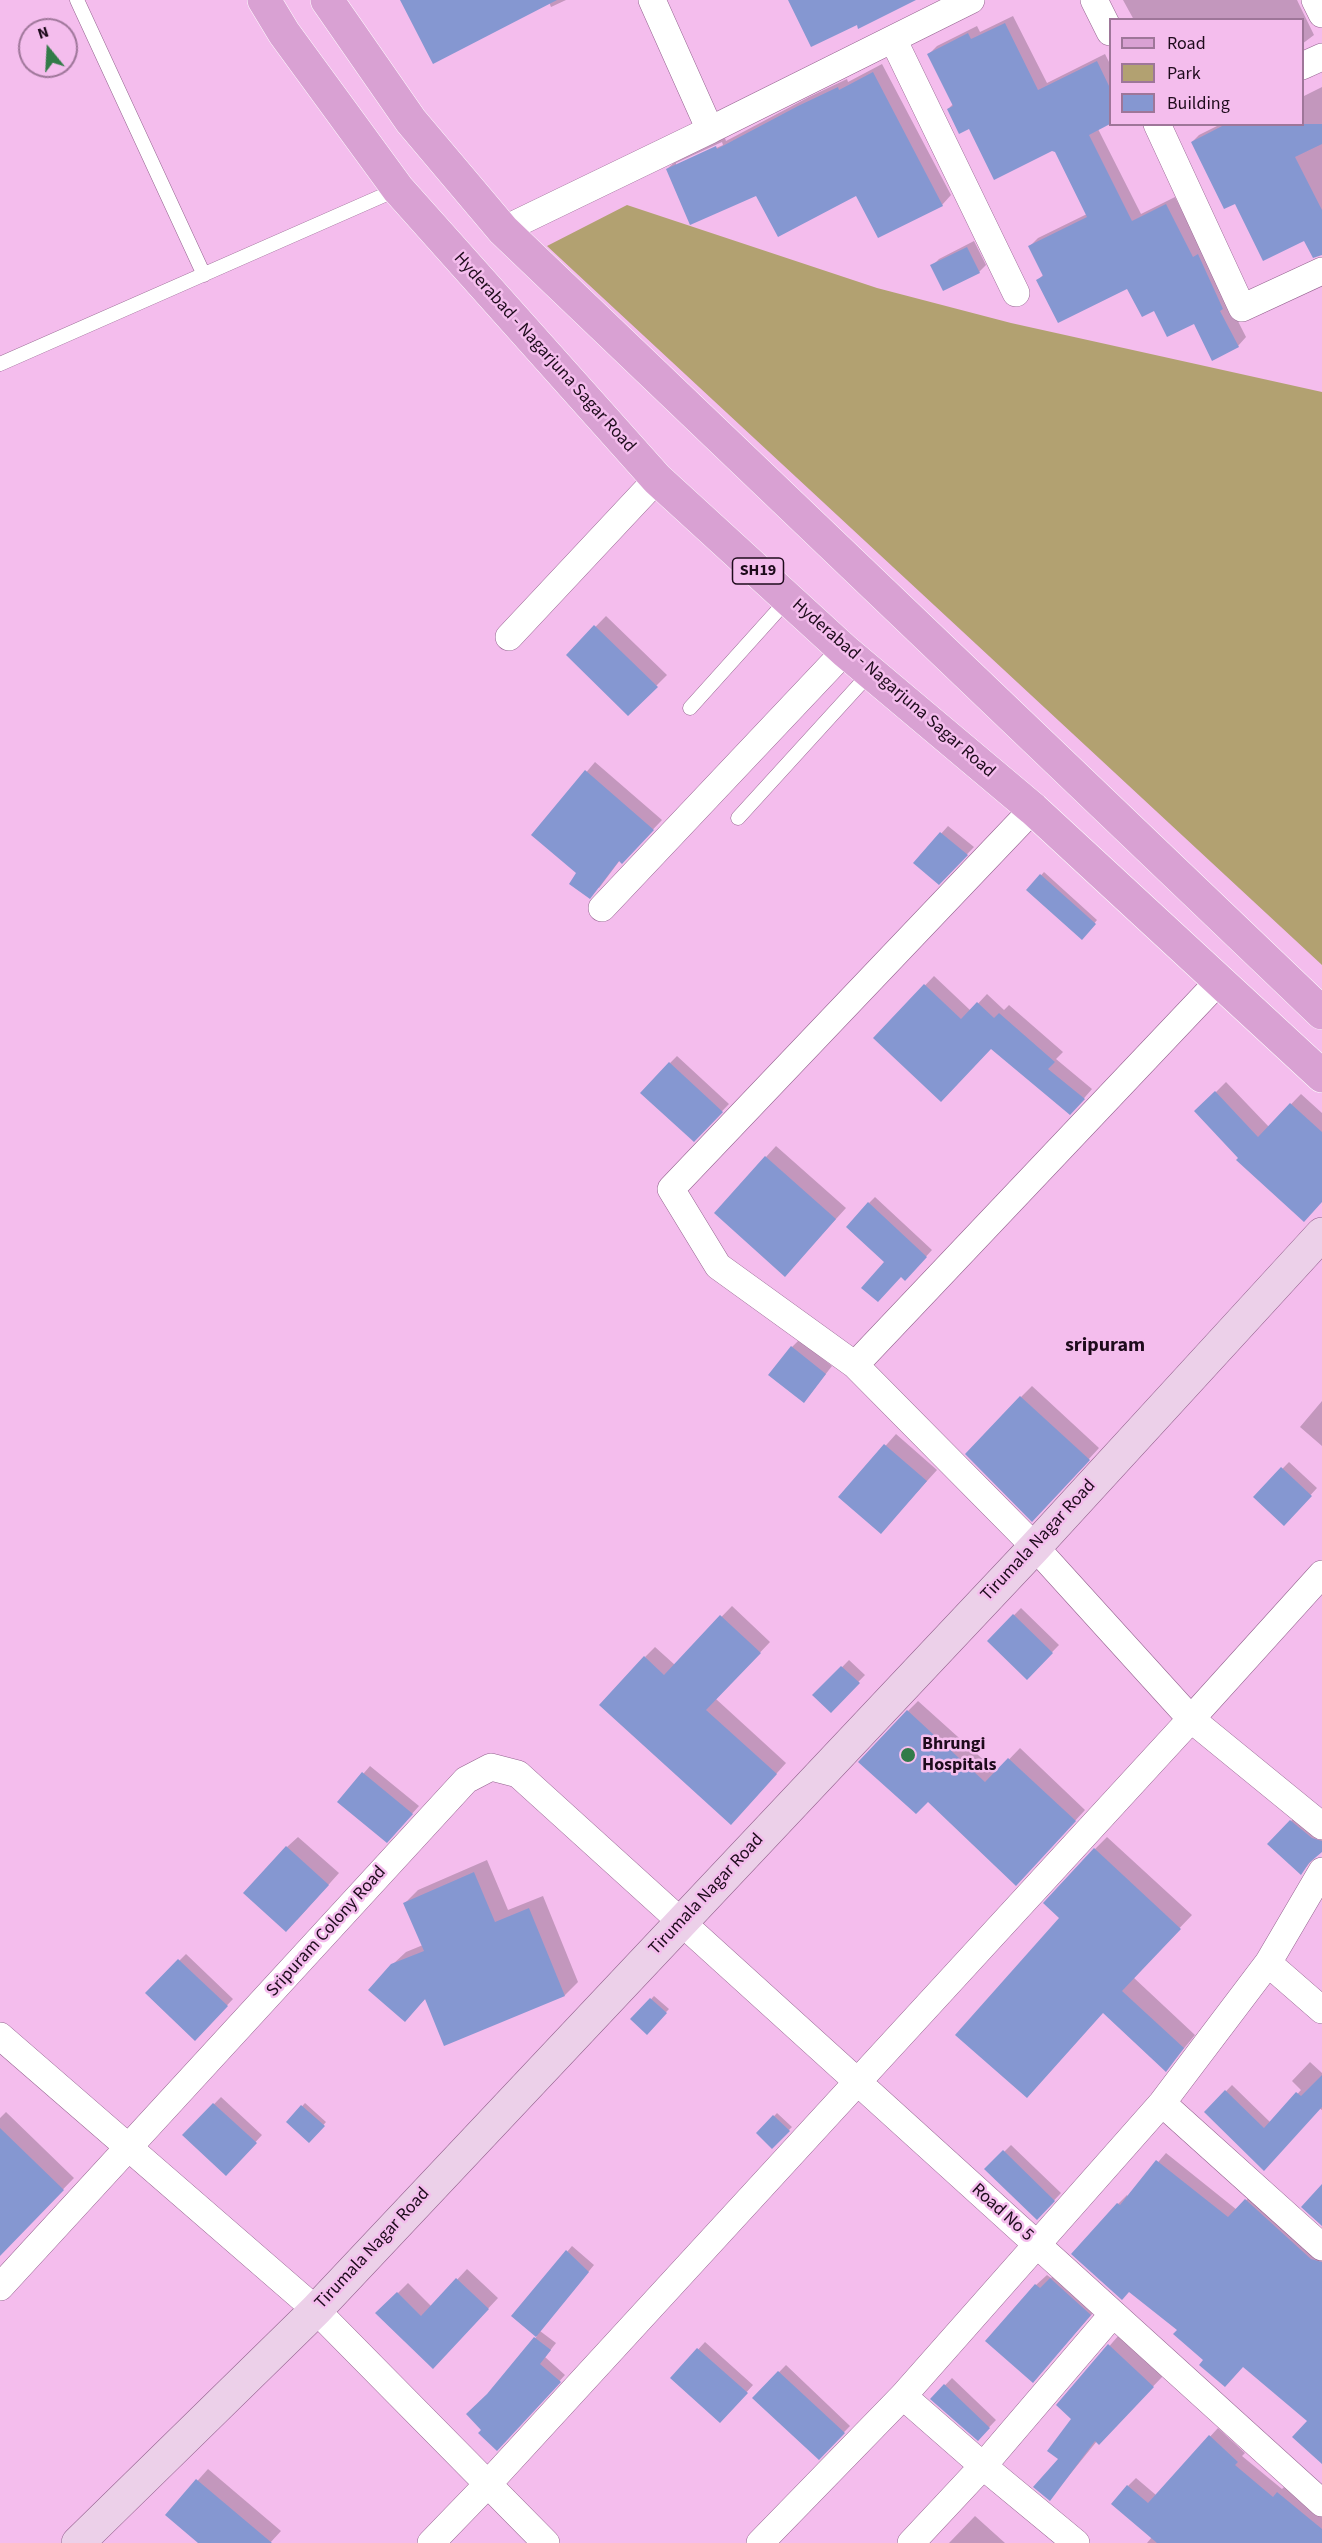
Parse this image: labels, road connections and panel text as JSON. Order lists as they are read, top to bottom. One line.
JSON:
{"streets":{"main road":["Hyderabad - Nagarjuna Sagar Road","SH19"],"street":["Tirumala Nagar Road","Sripuram Colony Road","Road No 5"]},"crossings":[["Tirumala Nagar Road","Sripuram Colony Road"],["Tirumala Nagar Road","Road No 5"],["Sripuram Colony Road","Road No 5"]],"districts":["sripuram"],"places":["Bhrungi Hospitals"],"legend":["Road","Park","Building"],"north":"top"}
